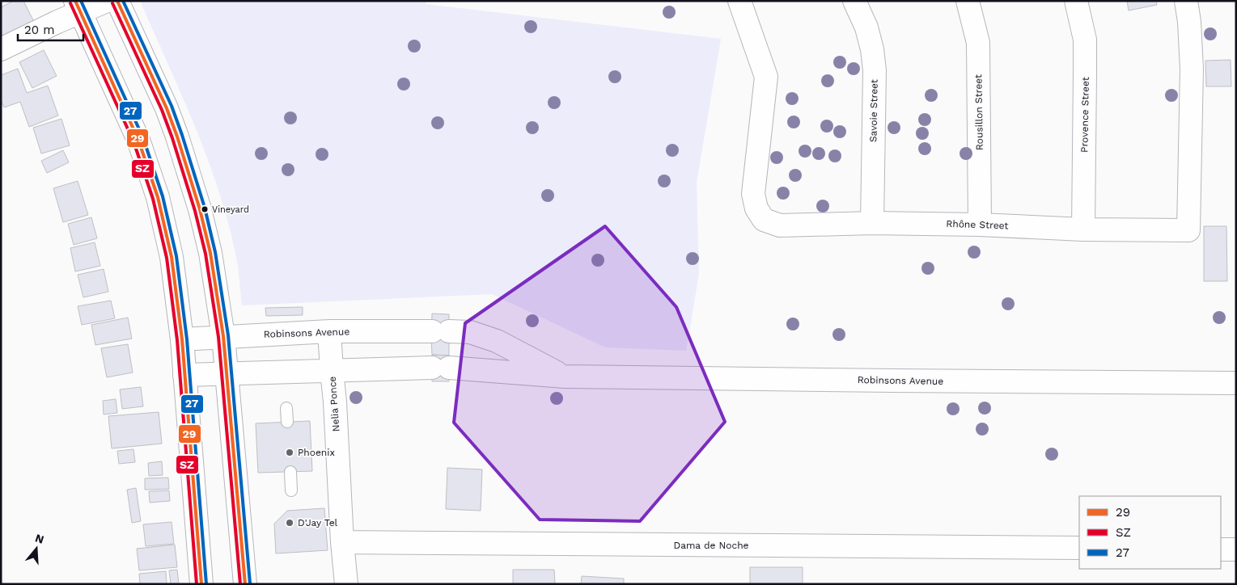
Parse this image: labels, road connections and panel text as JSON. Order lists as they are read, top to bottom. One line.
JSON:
{"streets":{"main road":["Savoie Street","Rousillon Street","Provence Street","Rhône Street","Robinsons Avenue","Nelia Ponce","Dama de Noche"]},"crossings":[["Savoie Street","Rhône Street"],["Rousillon Street","Rhône Street"],["Provence Street","Rhône Street"],["Robinsons Avenue","Nelia Ponce"],["Nelia Ponce","Dama de Noche"]],"places":["Vineyard","Phoenix","D'Jay Tel"],"lines":["transit line 29","transit line 27","transit line SZ"],"legend":["29","SZ","27"],"scale_bar":"20 m","north":"top"}
